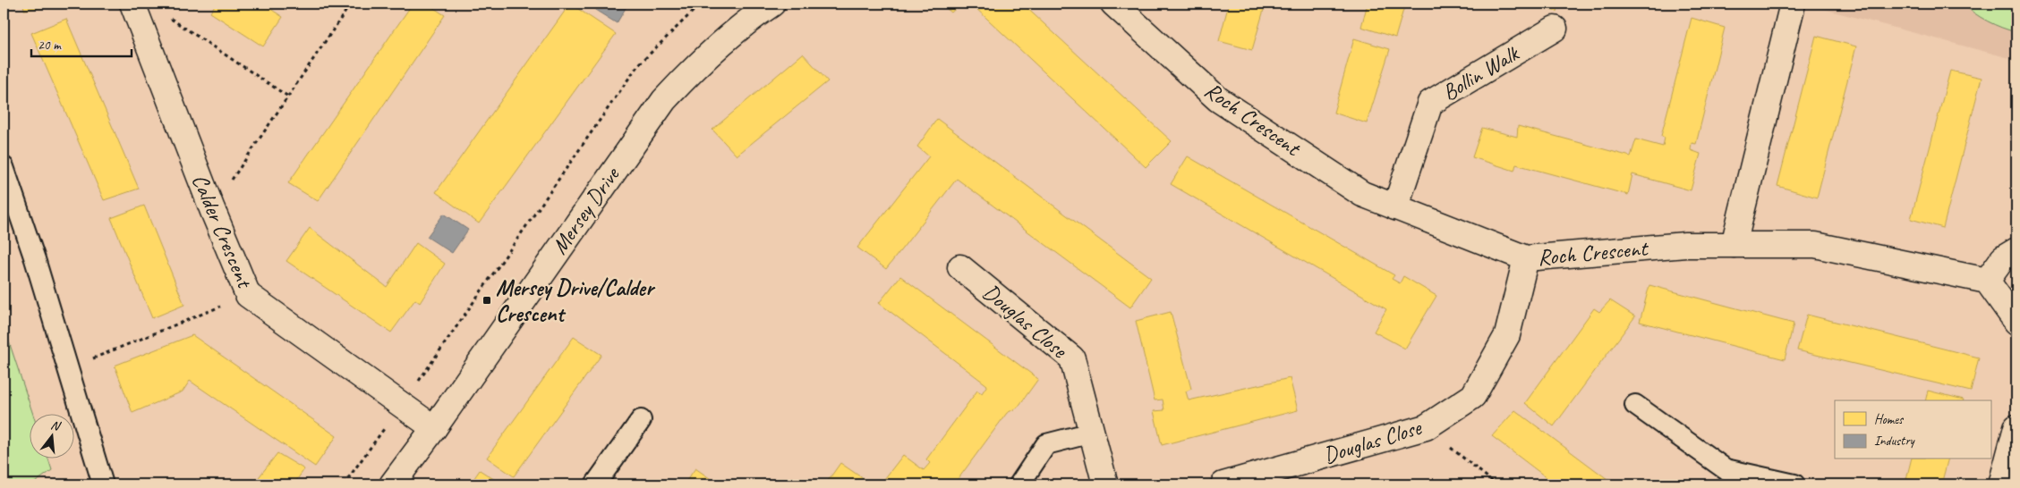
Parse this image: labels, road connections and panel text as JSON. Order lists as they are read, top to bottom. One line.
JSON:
{"streets":{"street":["Bollin Walk","Roch Crescent","Mersey Drive","Calder Crescent","Douglas Close"]},"crossings":[["Bollin Walk","Roch Crescent"],["Roch Crescent","Douglas Close"],["Mersey Drive","Calder Crescent"]],"places":{"transit":["Mersey Drive/Calder Crescent"]},"legend":["Homes","Industry"],"scale_bar":"20 m","north":"top"}
